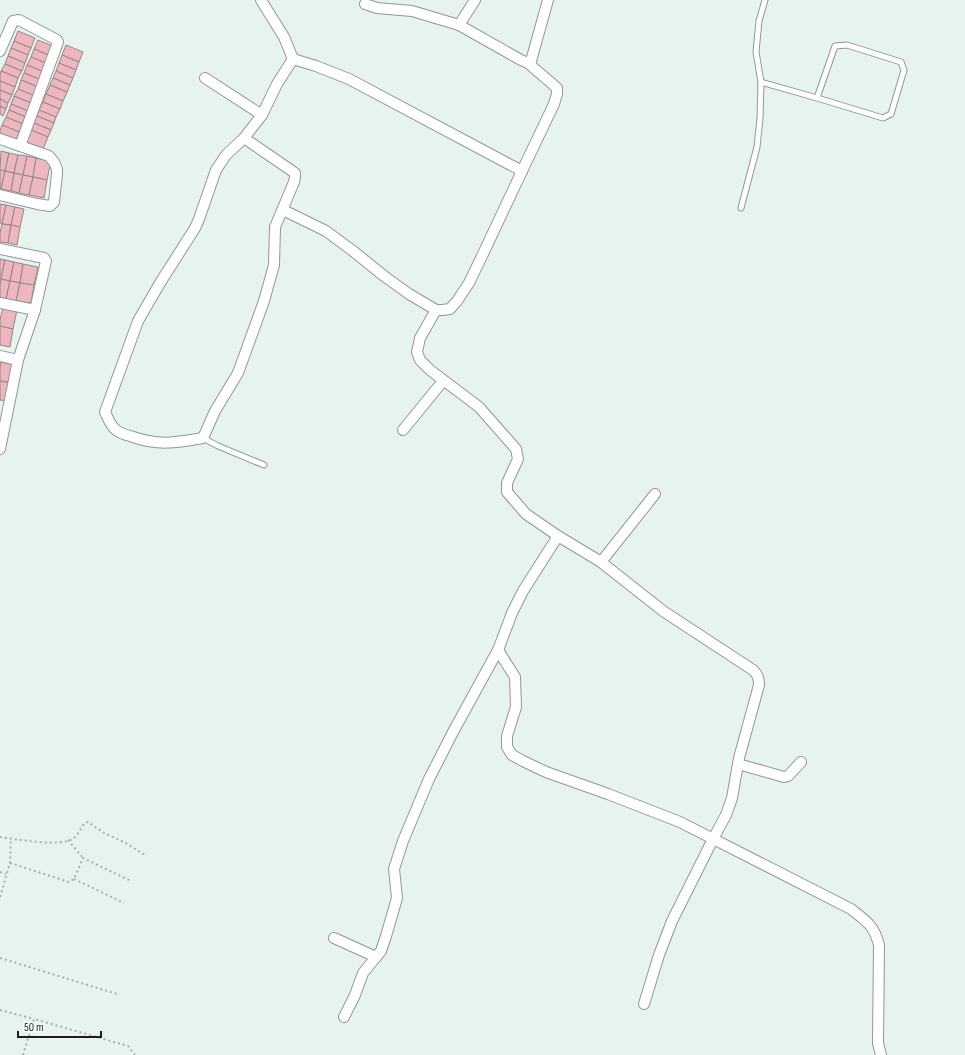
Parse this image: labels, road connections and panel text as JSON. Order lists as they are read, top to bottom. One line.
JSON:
{"scale_bar":"50 m"}
